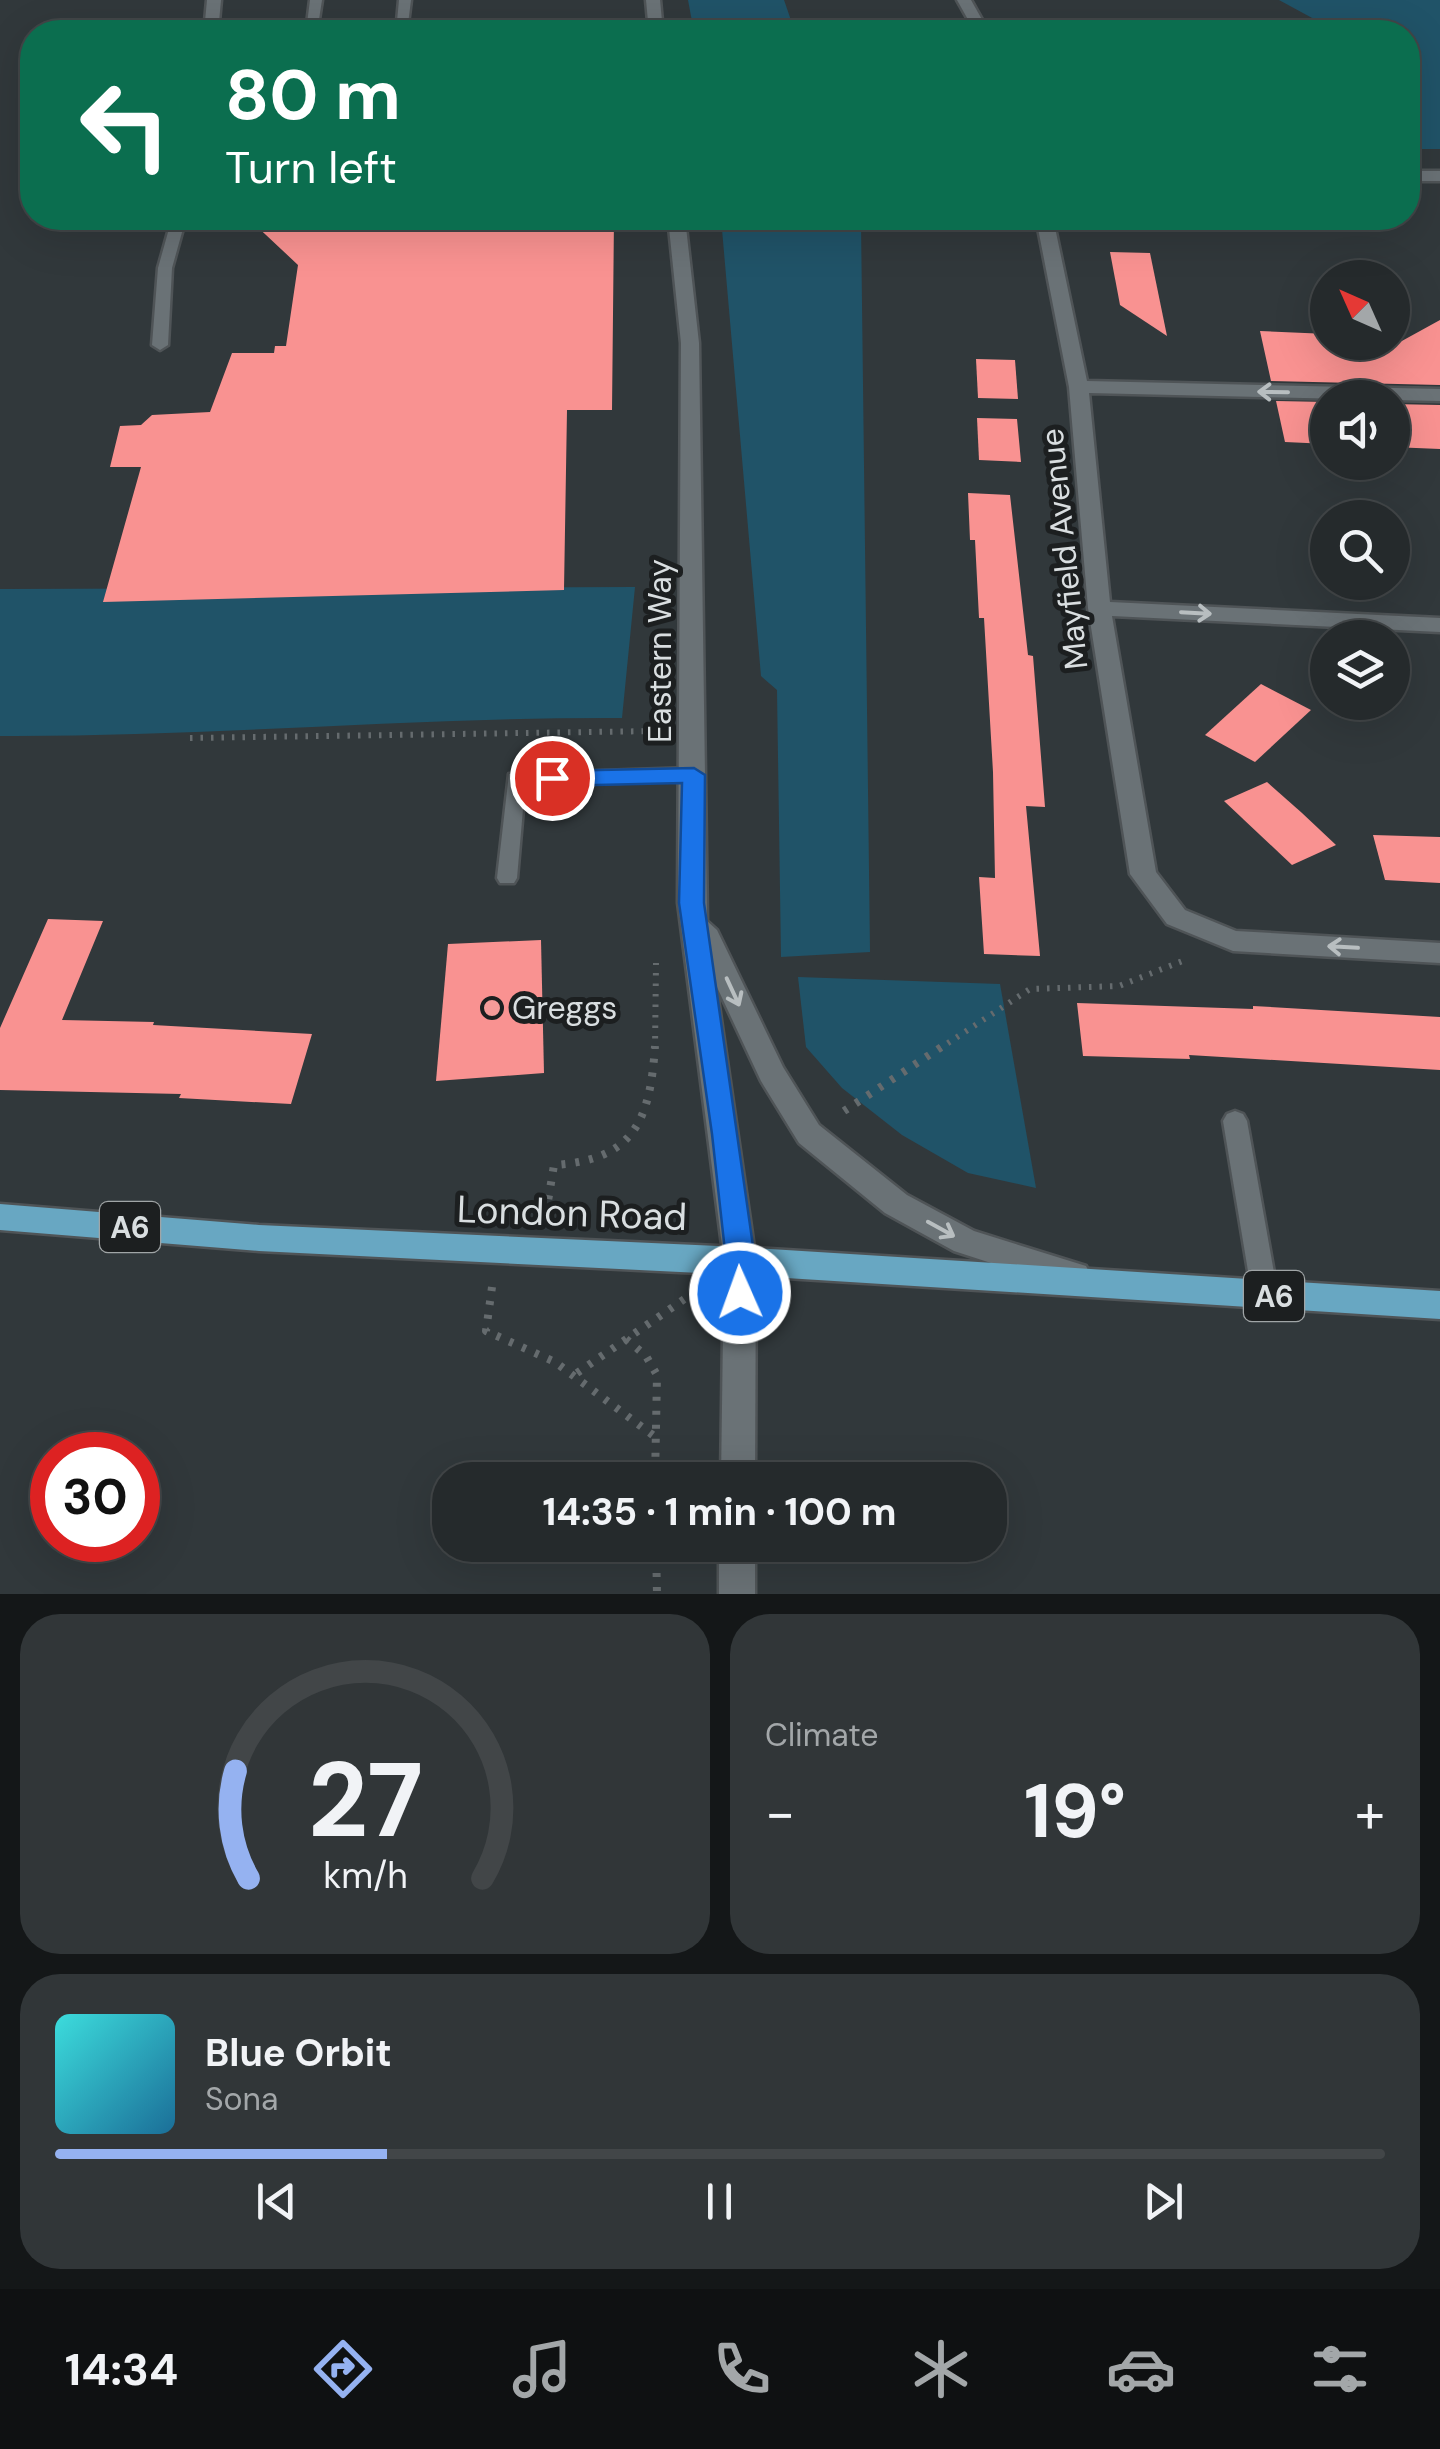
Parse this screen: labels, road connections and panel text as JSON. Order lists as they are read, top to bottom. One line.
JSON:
{"streets":{"main road":["London Road","A6"],"street":["Mayfield Avenue","Eastern Way"]},"crossings":[["Eastern Way","London Road"]],"places":["Greggs"],"north":"top left","page":{"turn":["80 m","Turn left"],"limit":"30","trip":"14:35 · 1 min · 100 m","tile":"Climate","heat":["−","19°","+"],"song":["Blue Orbit","Sona"],"tabs":"14:34","gauge":["27","km/h"]}}
